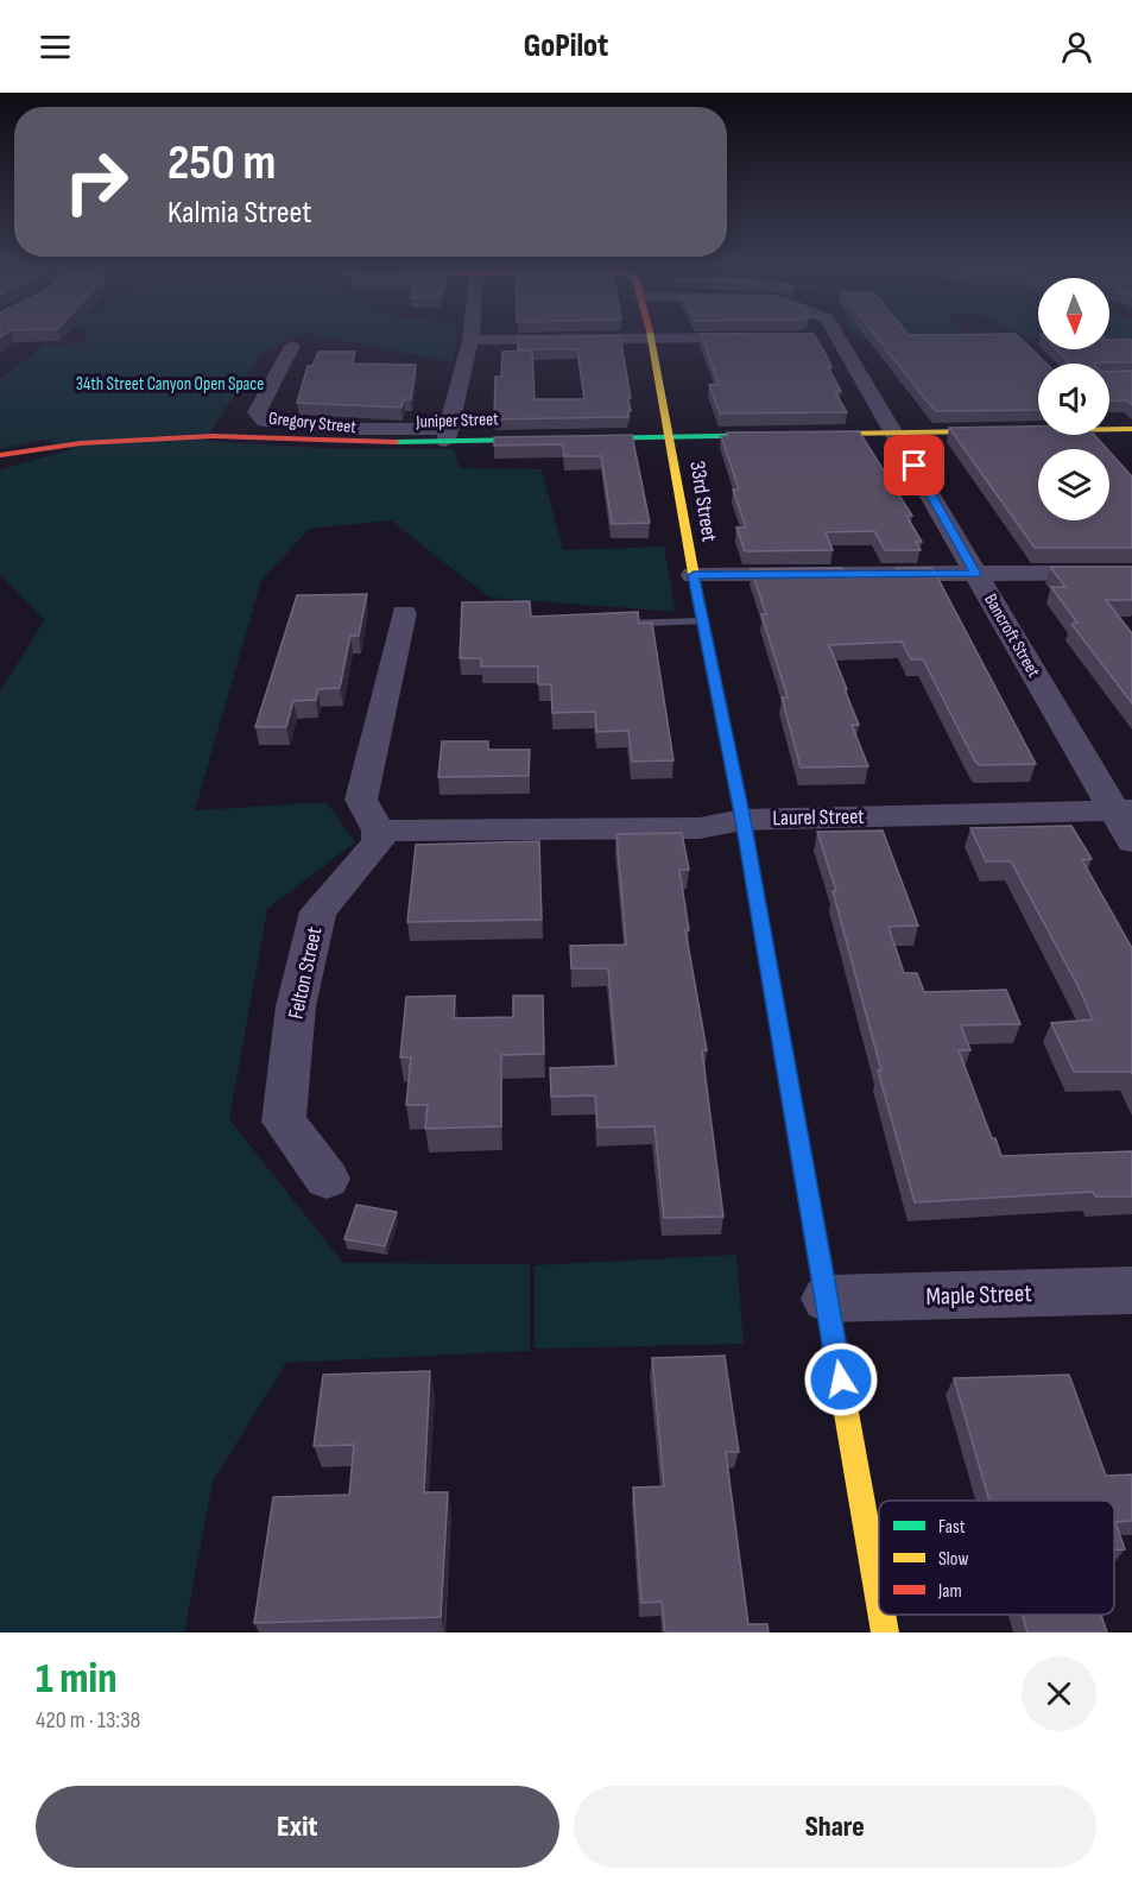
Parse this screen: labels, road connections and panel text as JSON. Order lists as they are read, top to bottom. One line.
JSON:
{"streets":{"street":["Juniper Street","Gregory Street","33rd Street","Bancroft Street","Laurel Street","Felton Street","Maple Street"]},"crossings":[["Juniper Street","Gregory Street"],["Juniper Street","33rd Street"],["Juniper Street","Bancroft Street"],["33rd Street","Laurel Street"],["33rd Street","Maple Street"],["Bancroft Street","Laurel Street"],["Laurel Street","Felton Street"]],"parks":["34th Street Canyon Open Space"],"legend":["Fast","Slow","Jam"],"north":"bottom","page":{"header":"GoPilot","turn":["250 m","Kalmia Street"],"heading":["1 min","420 m · 13:38"],"buttons":["Exit","Share"]}}
